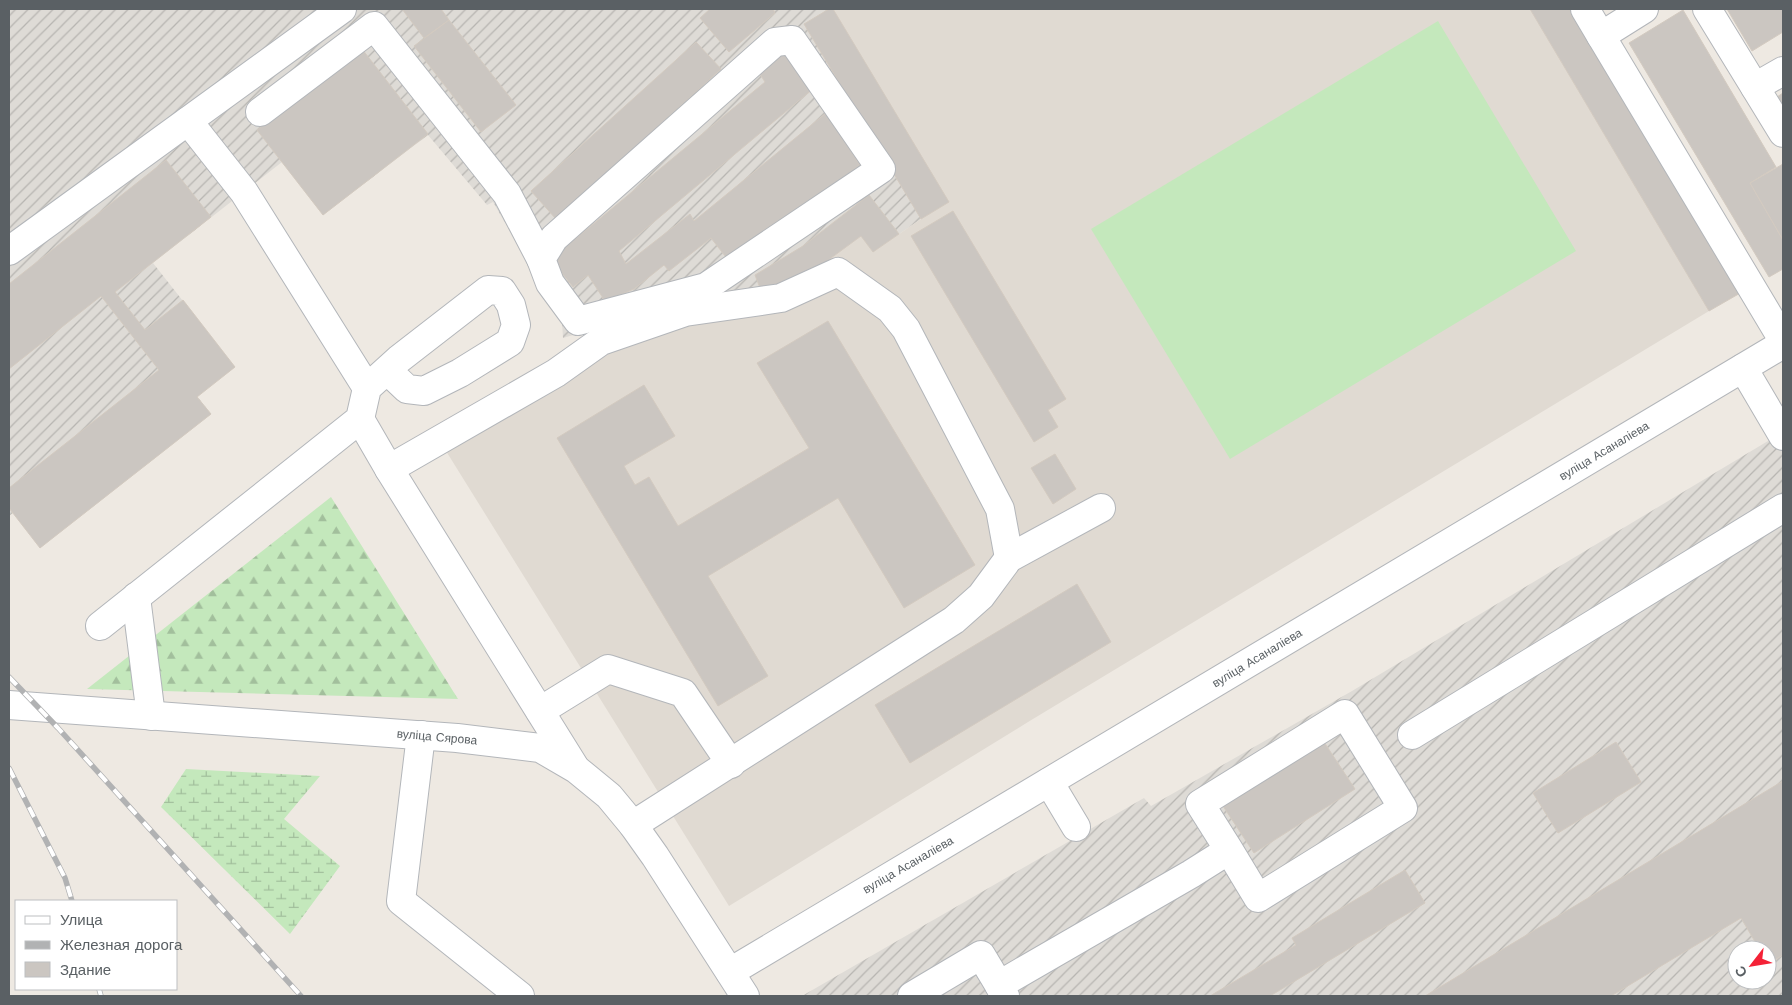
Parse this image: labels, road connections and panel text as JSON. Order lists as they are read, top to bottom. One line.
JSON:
{"streets":{"street":["вуліца Асаналіева","вуліца Сярова"]},"crossings":[["вуліца Асаналіева","вуліца Сярова"]],"legend":["Улица","Железная дорога","Здание"],"north":"bottom left"}
